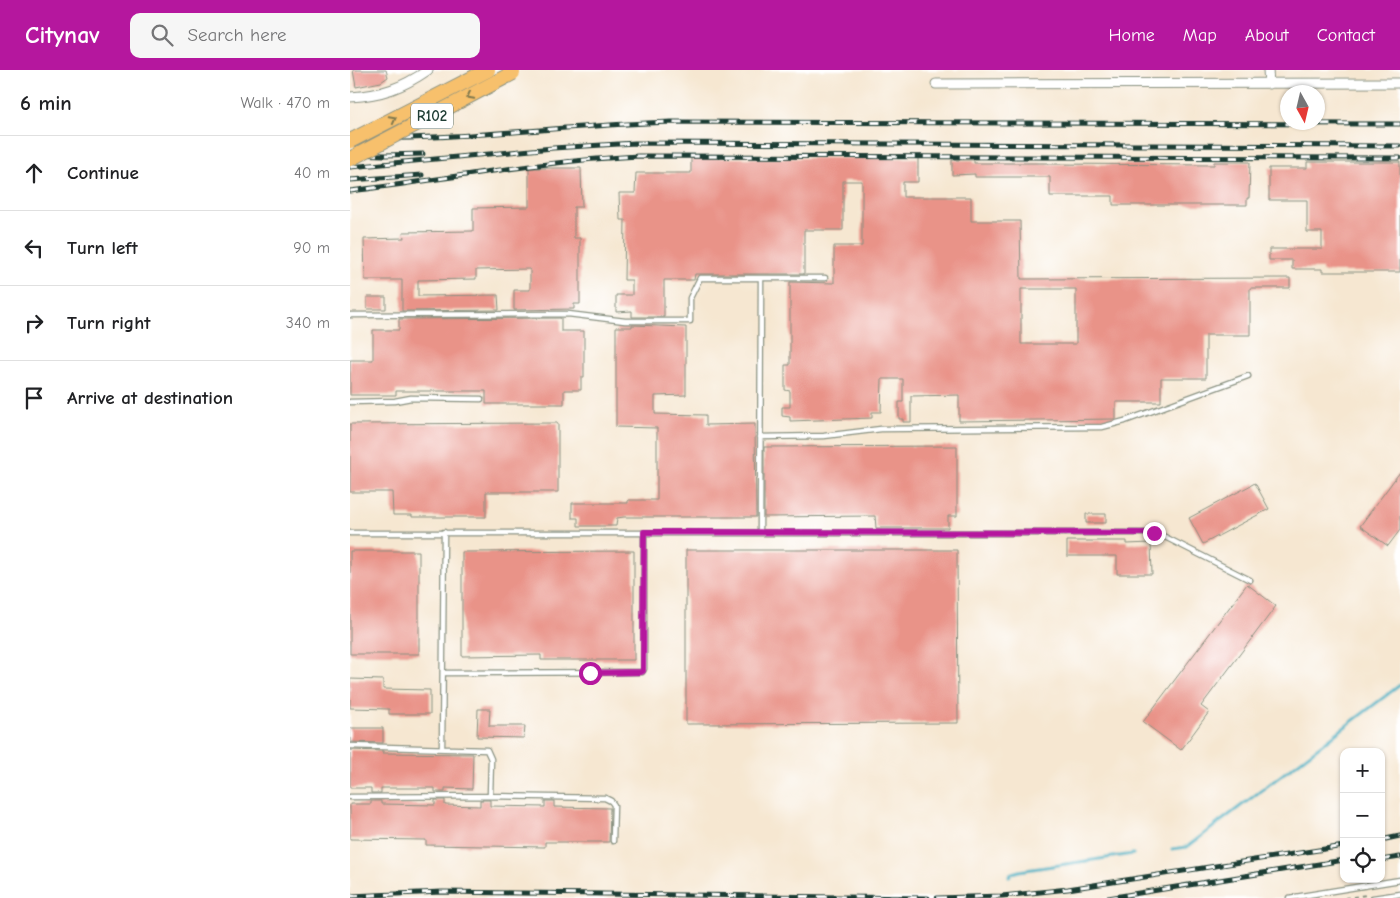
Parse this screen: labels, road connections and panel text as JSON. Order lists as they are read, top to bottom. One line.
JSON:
{"streets":{"main road":["R102"]},"north":"bottom","page":{"header":"Citynav","search":"Search here","nav":["Home","Map","About","Contact"],"heading":["6 min","Walk · 470 m"],"list":[["Continue","40 m"],["Turn left","90 m"],["Turn right","340 m"],"Arrive at destination"],"map_buttons":["+","−"]}}
